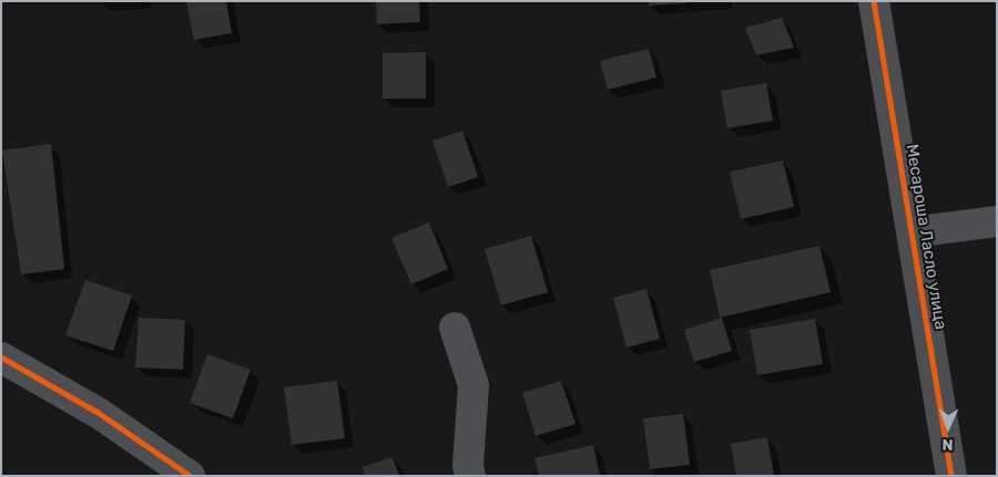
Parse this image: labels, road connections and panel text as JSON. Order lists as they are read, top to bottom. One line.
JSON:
{"streets":{"street":["Месароша Ласло улица"]},"north":"bottom"}
